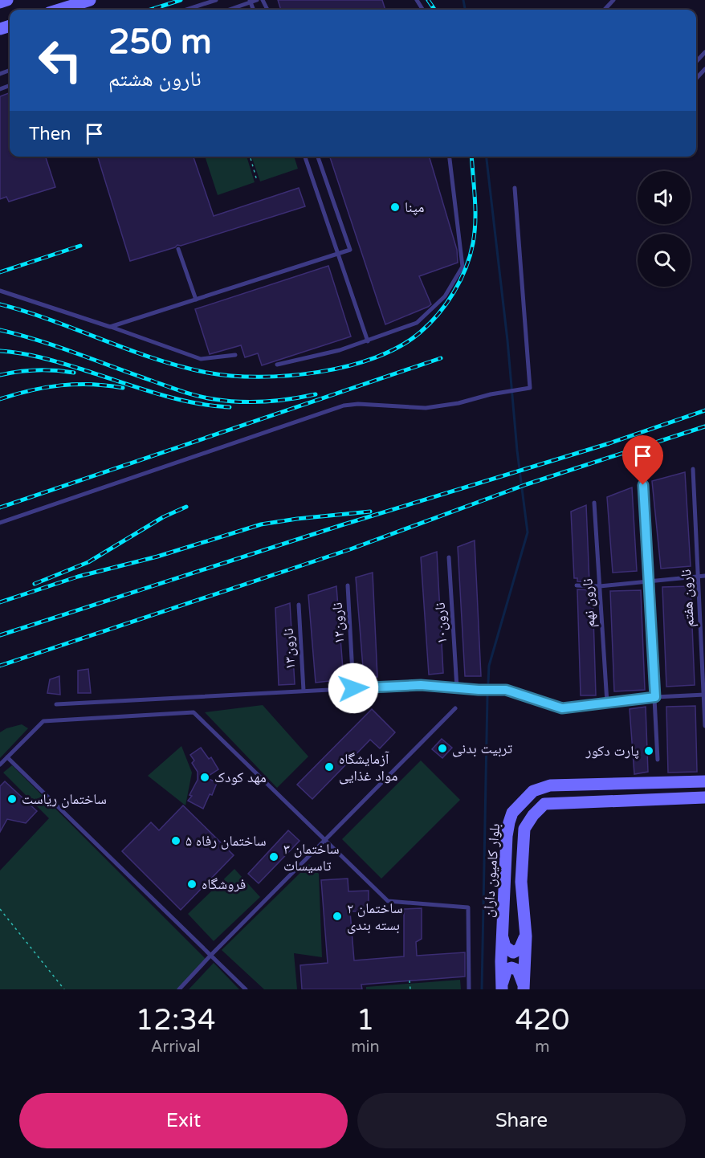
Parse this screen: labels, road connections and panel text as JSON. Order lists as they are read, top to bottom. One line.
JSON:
{"streets":{"main road":["بلوار کامیون داران"],"lane":["نارون هفتم","نارون نهم","نارون۱۲","نارون۱۰","نارون۱۳"]},"places":["مپنا","تربیت بدنی","پارت دکور","آزمایشگاه مواد غذایی","مهد کودک","ساختمان ریاست","۵ ساختمان رفاه","۳ ساختمان تاسیسات","فروشگاه","۲ ساختمان بسته بندی"],"page":{"turn":["250 m","نارون هشتم"],"then":"Then","eta":["12:34","Arrival","1","min","420","m"],"buttons":["Exit","Share"]}}
